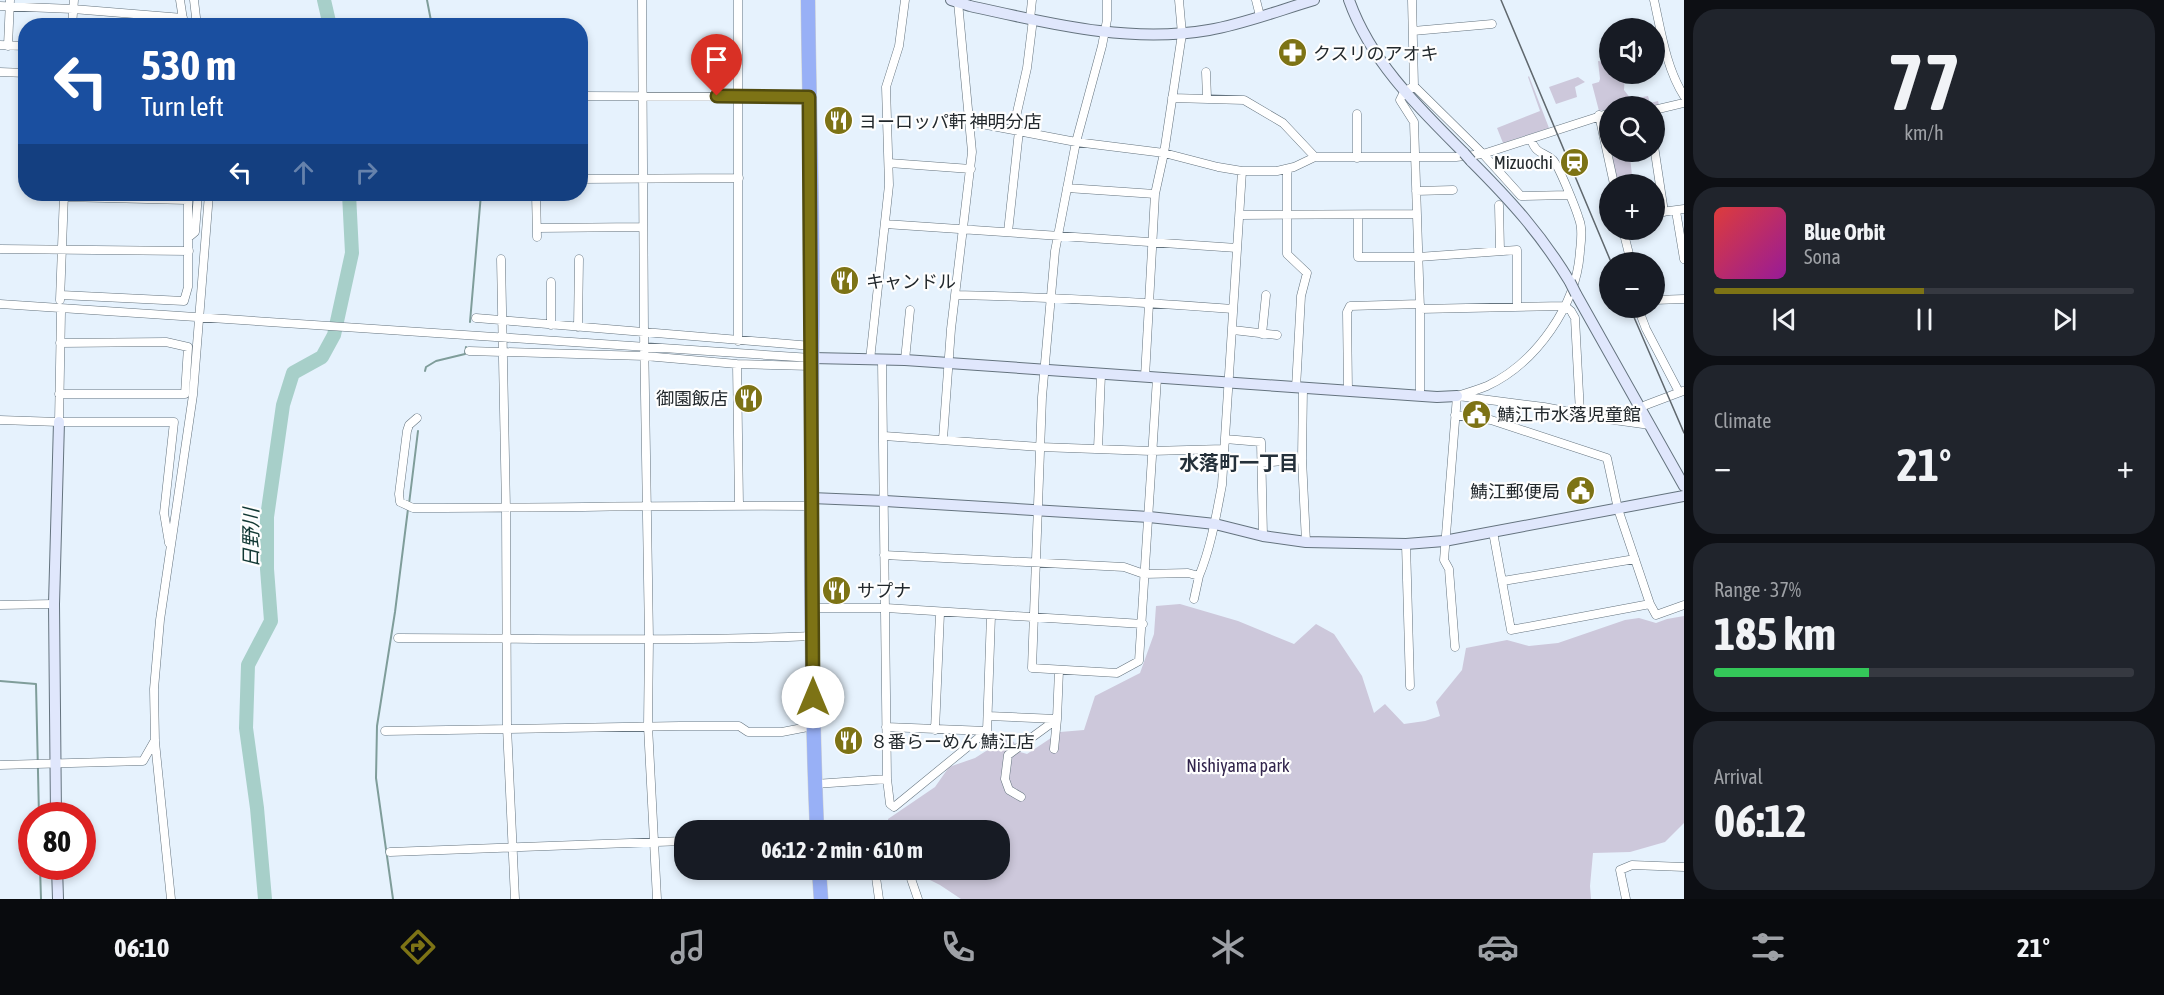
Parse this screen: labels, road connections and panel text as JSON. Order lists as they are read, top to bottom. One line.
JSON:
{"districts":["水落町一丁目"],"water":["日野川"],"parks":["Nishiyama park"],"places":{"pharmacy":["クスリのアオキ"],"restaurant":["ヨーロッパ軒 神明分店","キャンドル","御園飯店","サプナ","８番らーめん 鯖江店"],"station":["Mizuochi"],"public building":["鯖江市水落児童館","鯖江郵便局"]},"page":{"tile":[["77","km/h"],"Climate",["Range · 37%","185 km"],["Arrival","06:12"]],"map_buttons":["+","−"],"turn":["530 m","Turn left"],"song":["Blue Orbit","Sona"],"heat":["−","21°","+"],"limit":"80","trip":"06:12 · 2 min · 610 m","tabs":["06:10","21°"]}}
